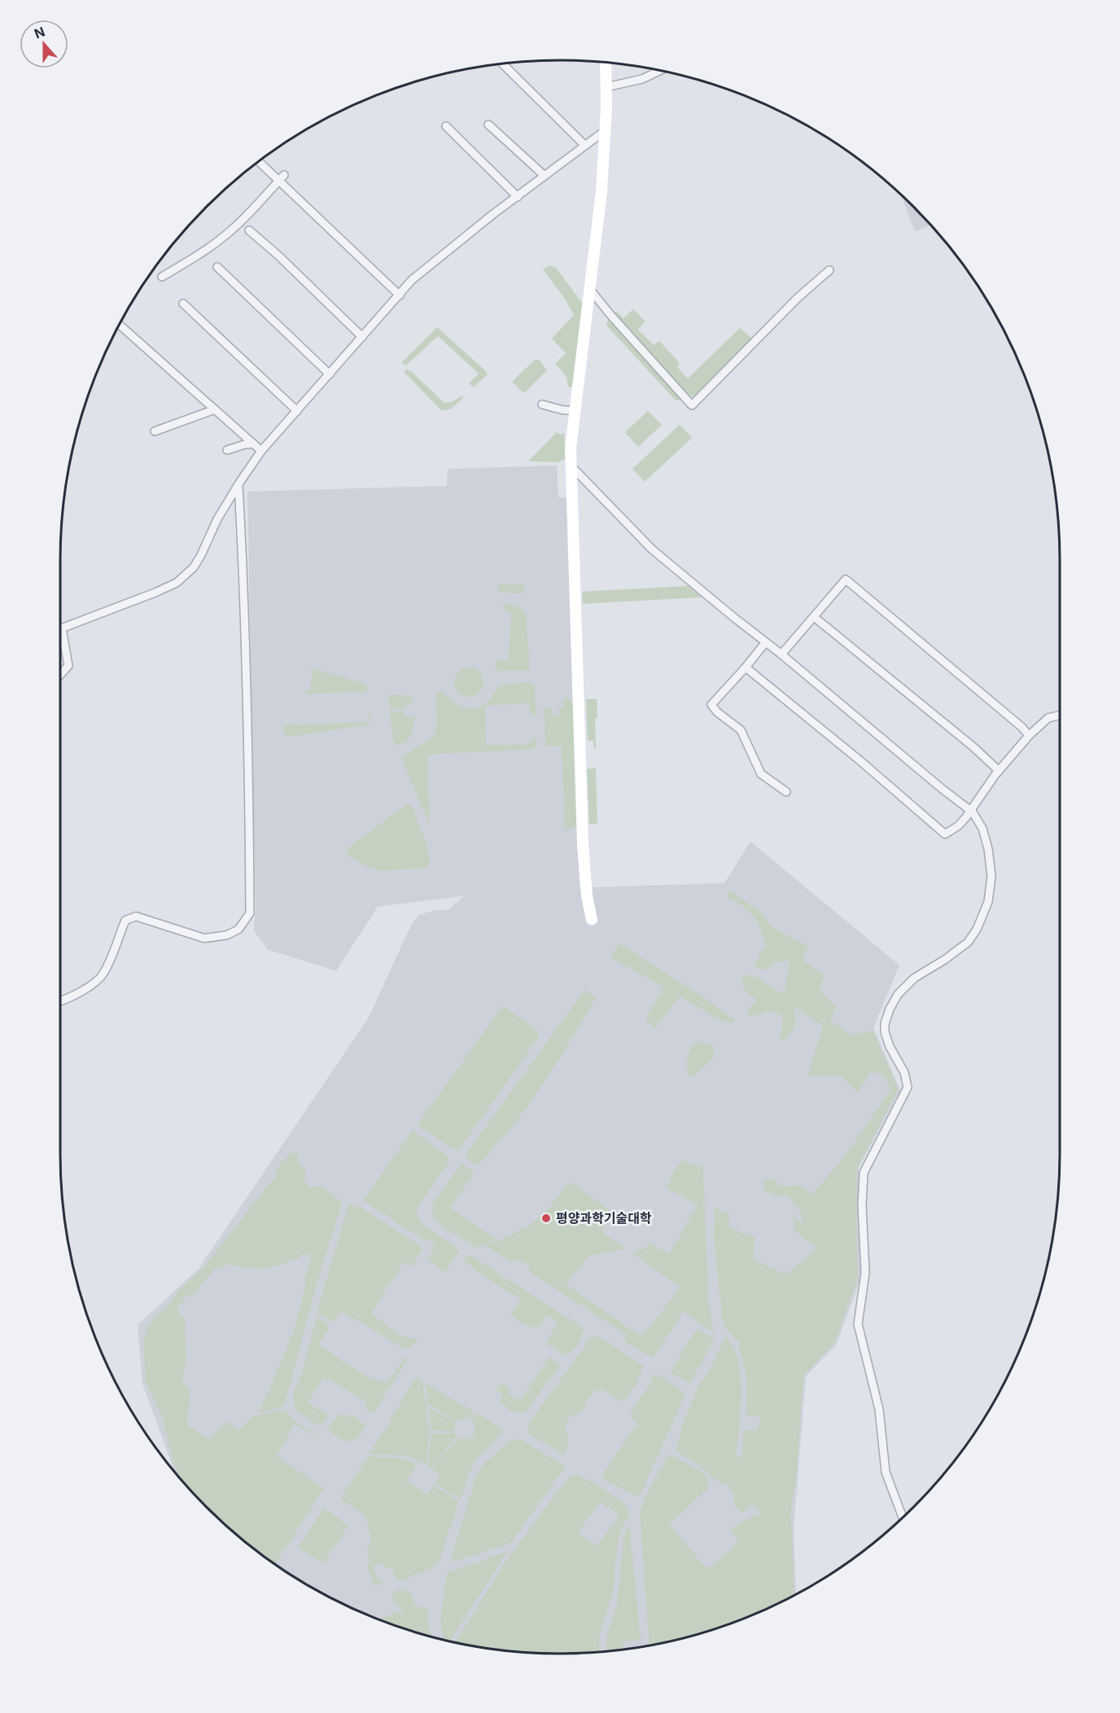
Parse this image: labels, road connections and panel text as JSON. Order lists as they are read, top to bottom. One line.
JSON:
{"places":["평양과학기술대학"],"north":"top"}
